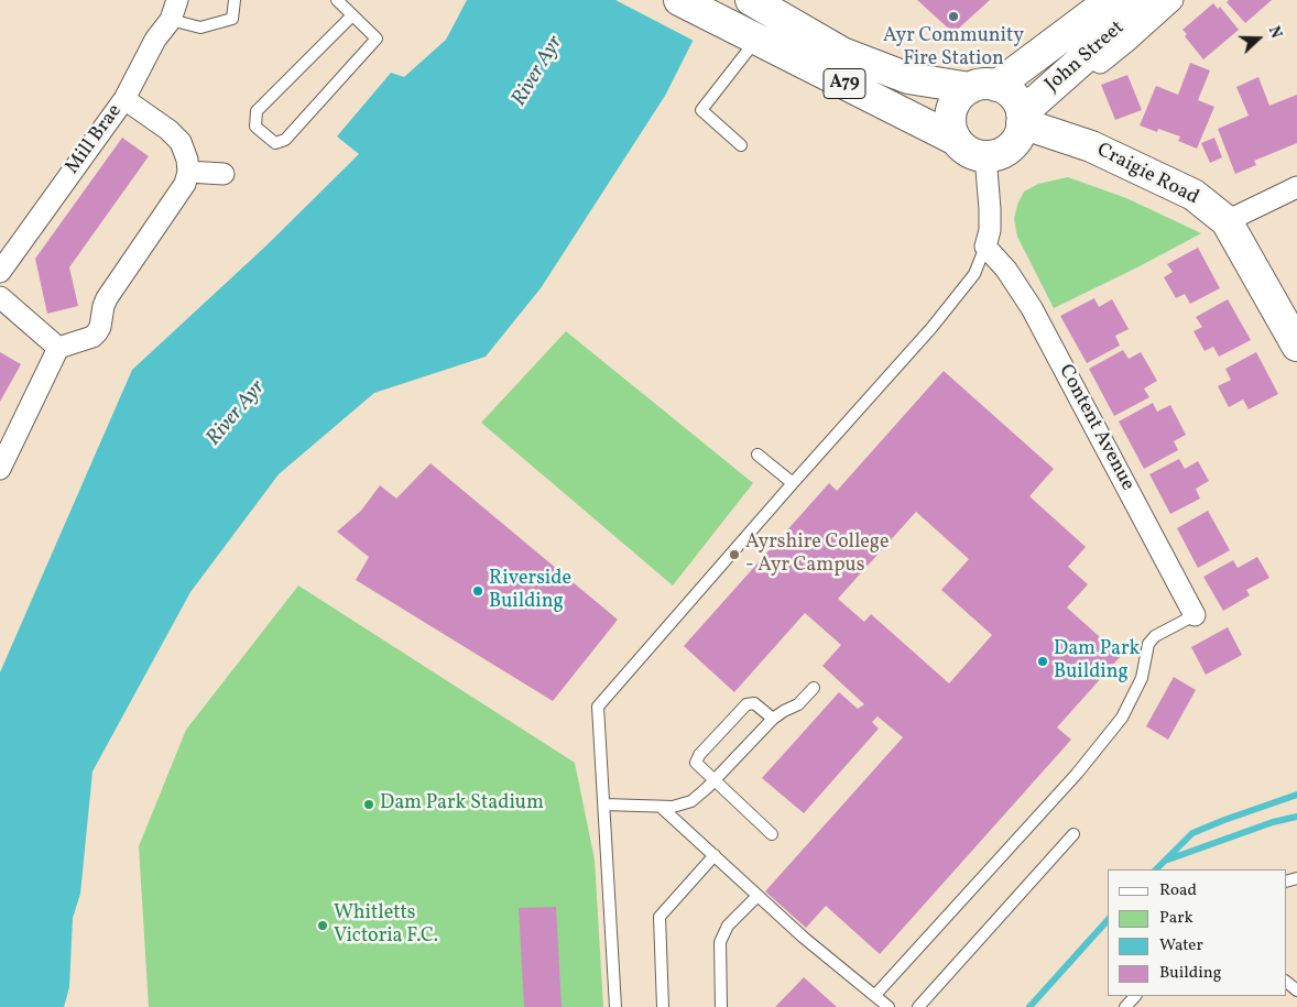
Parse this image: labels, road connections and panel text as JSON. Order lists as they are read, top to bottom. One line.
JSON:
{"streets":{"main road":["John Street","A79","Craigie Road"],"street":["Mill Brae","Content Avenue"]},"crossings":[["John Street","A79"],["John Street","Craigie Road"],["A79","Craigie Road"]],"water":["River Ayr"],"places":["Ayr Community Fire Station","Ayrshire College - Ayr Campus","Riverside Building","Dam Park Building","Dam Park Stadium","Whitletts Victoria F.C."],"legend":["Road","Park","Water","Building"],"north":"right"}
